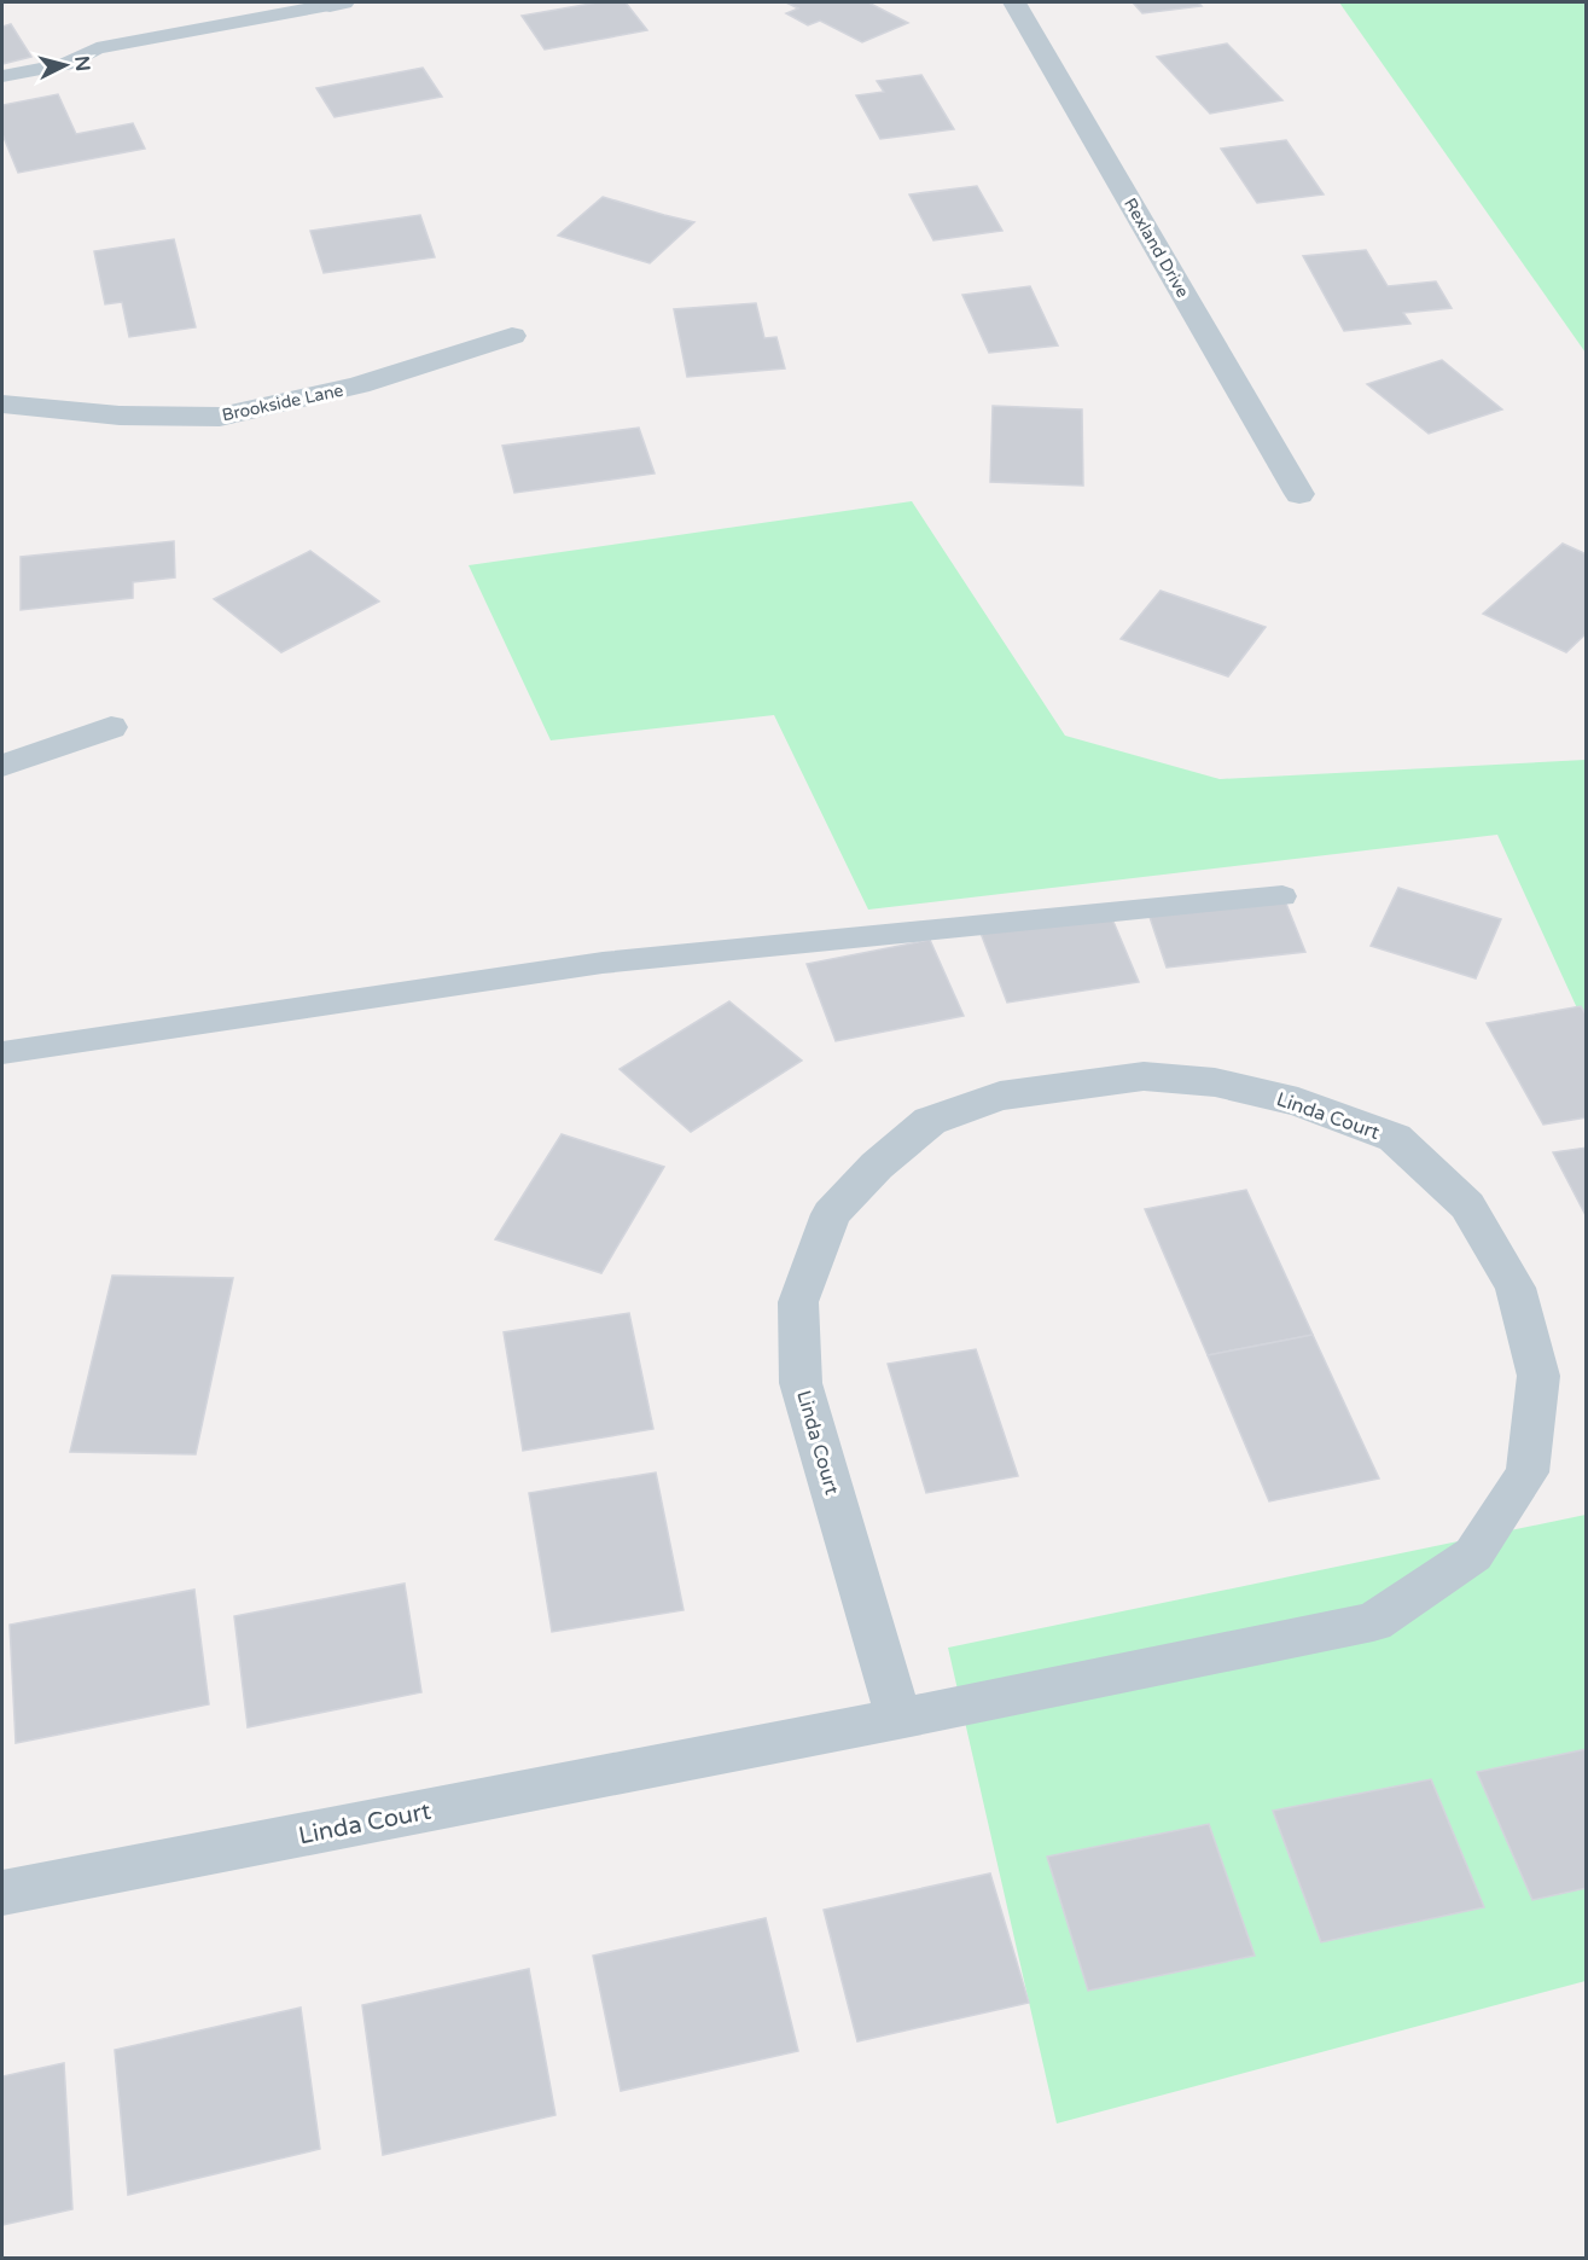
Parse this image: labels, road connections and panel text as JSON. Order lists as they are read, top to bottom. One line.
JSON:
{"streets":{"street":["Rexland Drive","Brookside Lane","Linda Court"]},"north":"right"}
